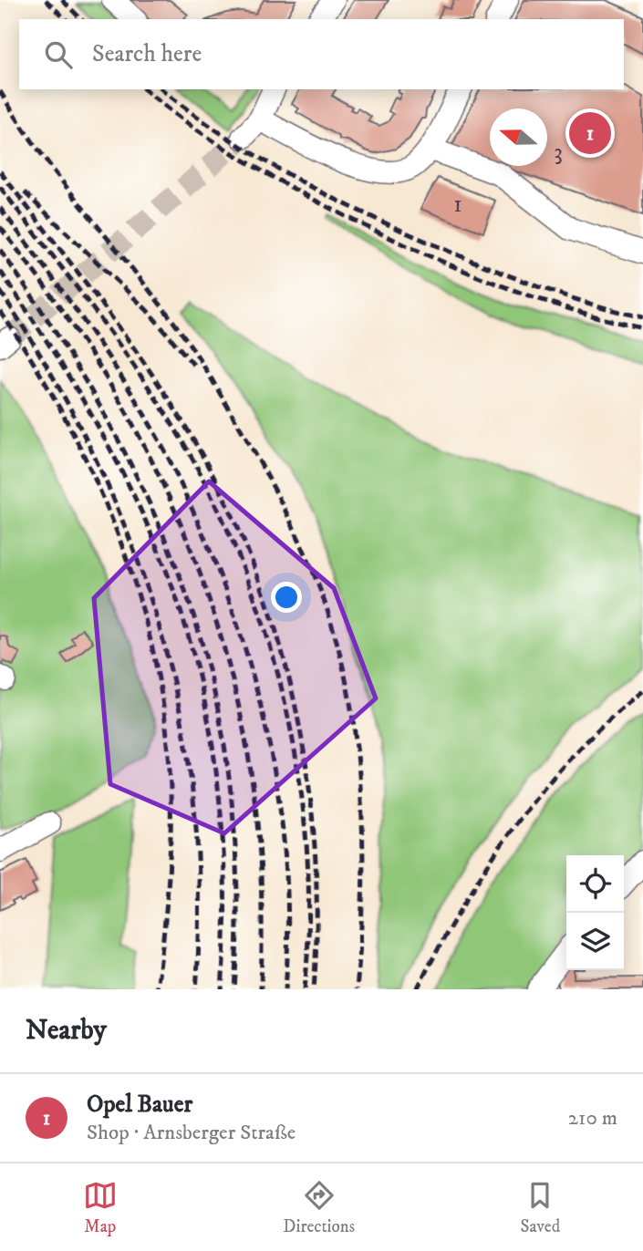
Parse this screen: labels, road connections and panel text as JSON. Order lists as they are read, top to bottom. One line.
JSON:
{"house_numbers":["3","1"],"north":"left","page":{"search":"Search here","pins":"1","heading":"Nearby","list":[{"mark":"1","name":"Opel Bauer","note":"Shop · Arnsberger Straße","value":"210 m"}],"nav":["Map","Directions","Saved"]}}
